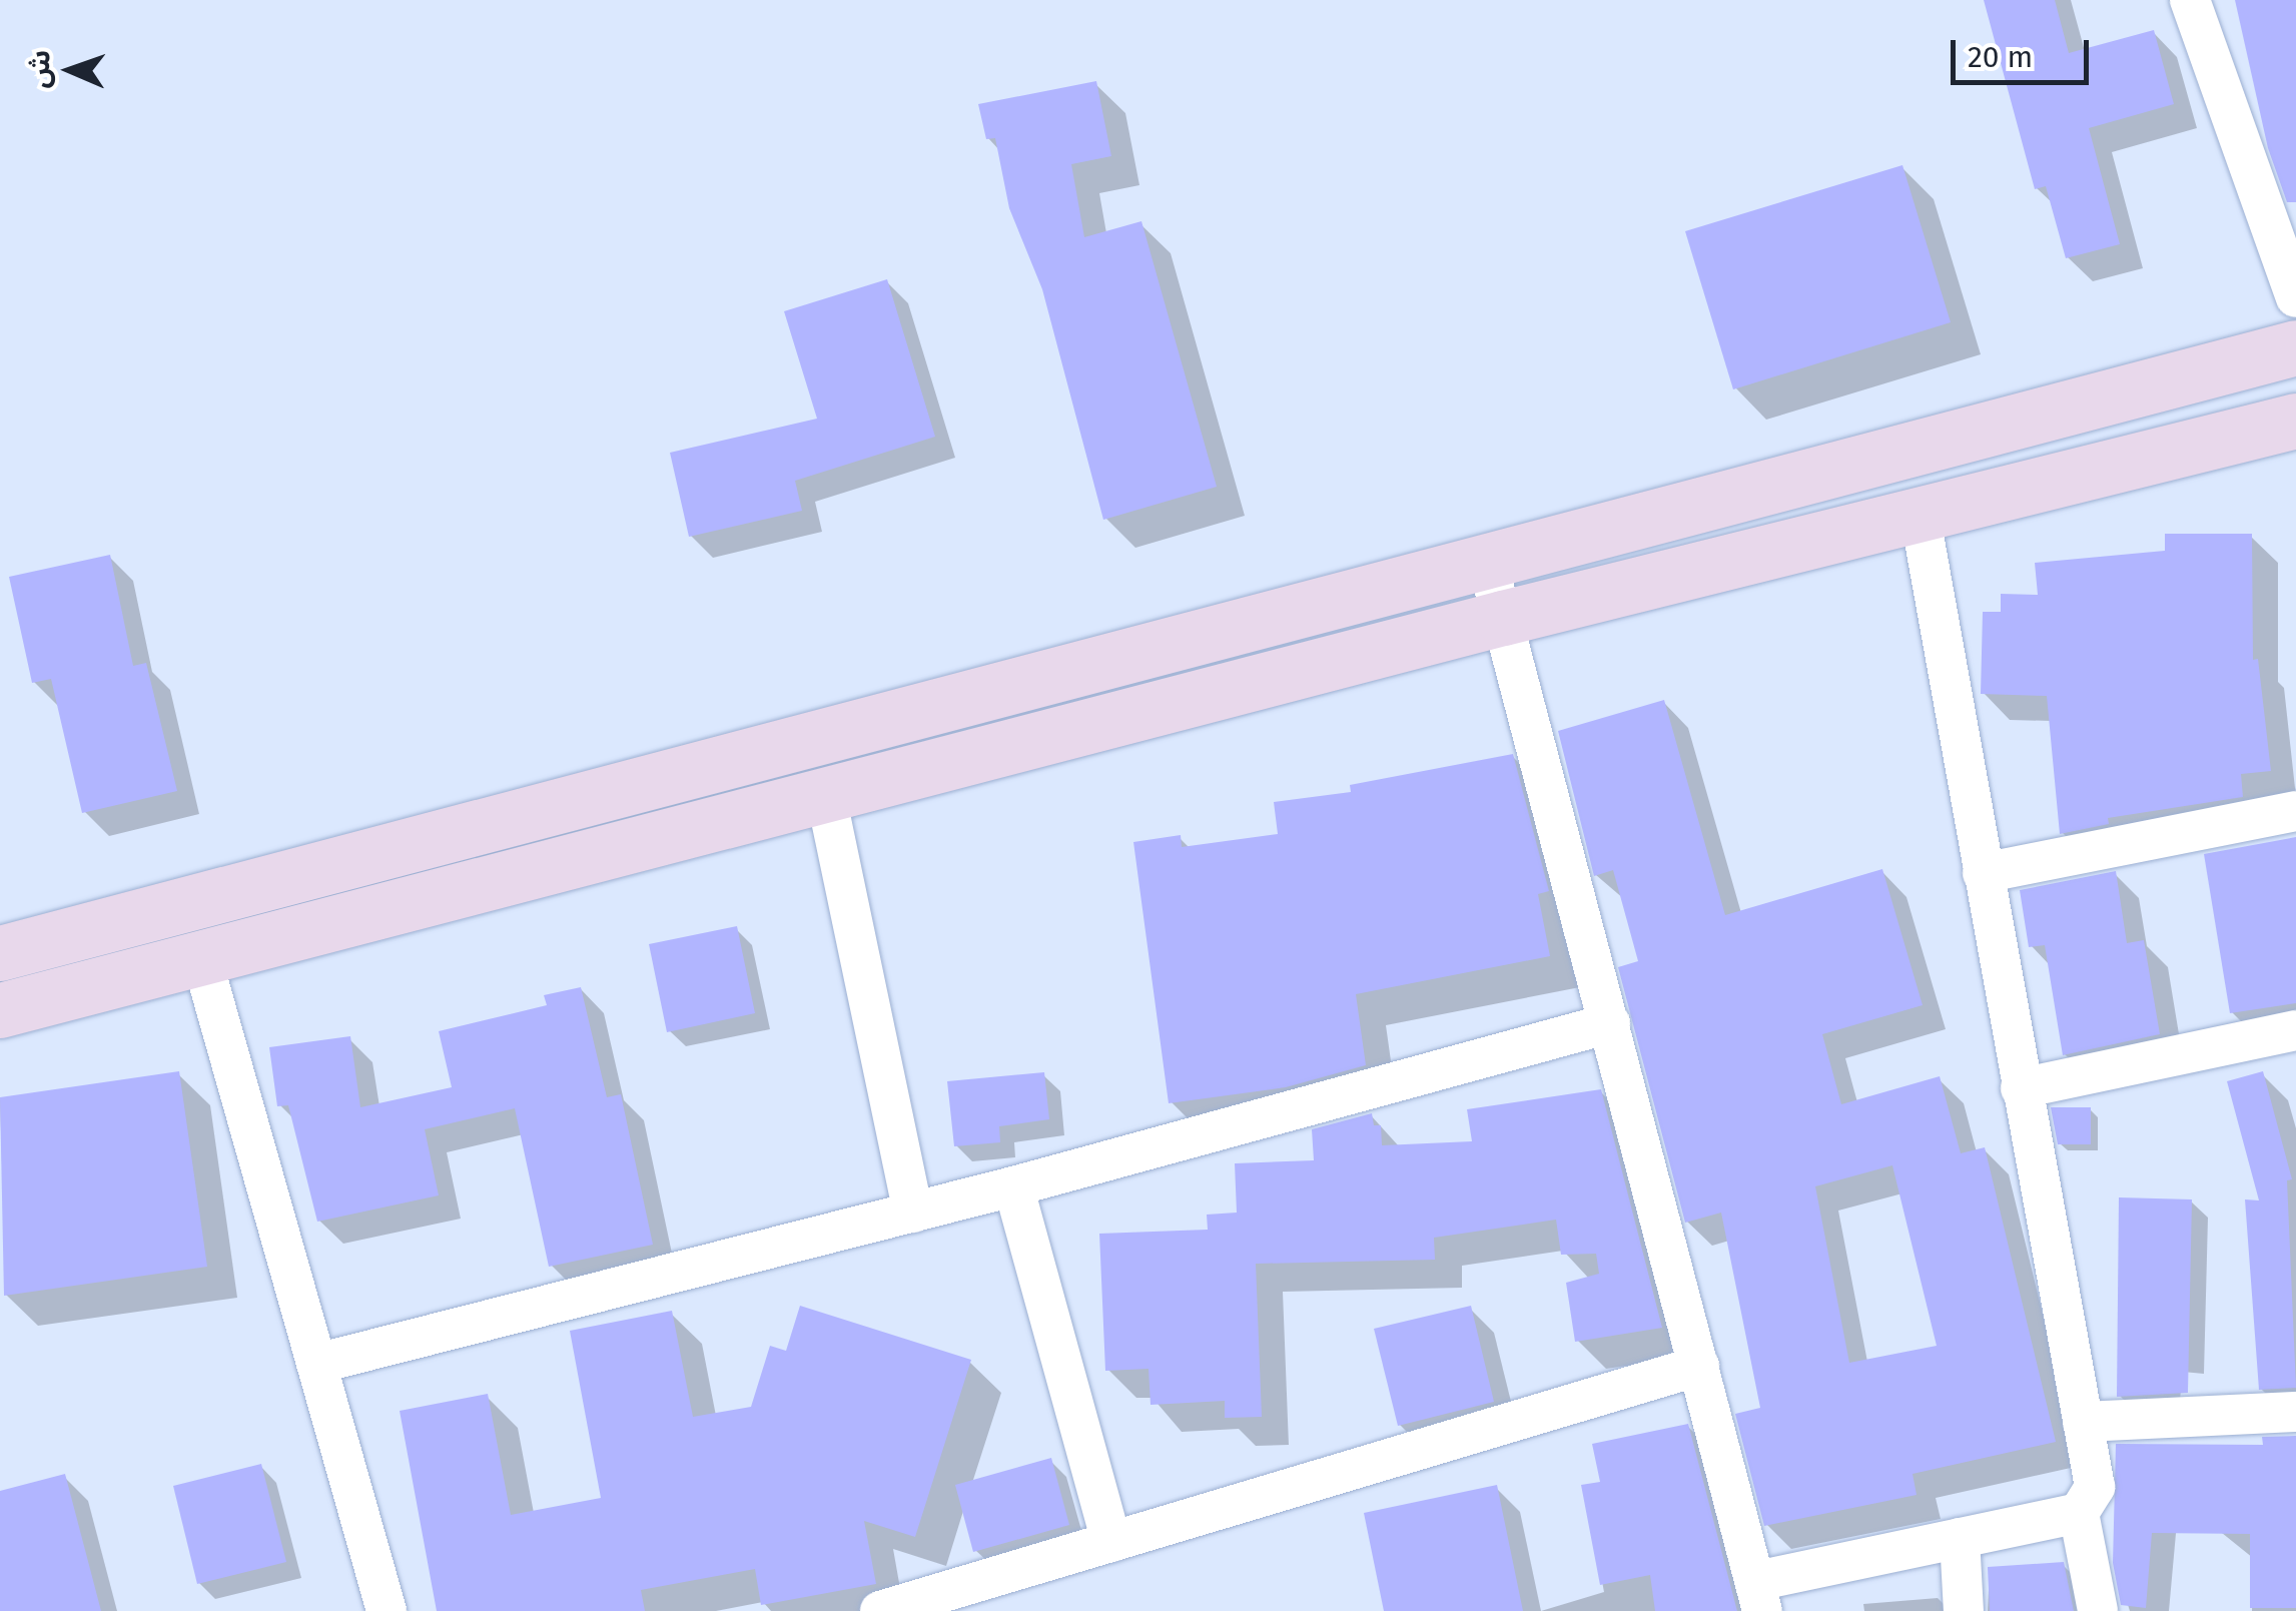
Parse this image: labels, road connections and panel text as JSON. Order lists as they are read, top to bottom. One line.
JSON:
{"scale_bar":"20 m","north":"left"}
